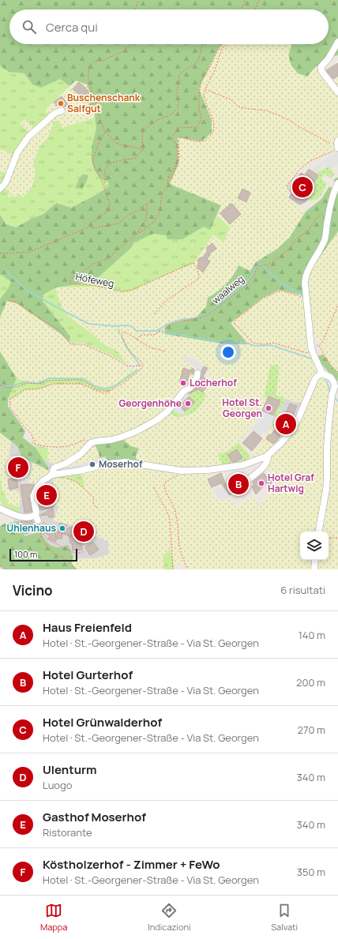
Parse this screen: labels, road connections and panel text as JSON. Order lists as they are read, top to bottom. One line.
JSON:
{"streets":{"path":["Höfeweg","waalweg"]},"places":["Buschenschank Salfgut","Locherhof","Georgenhöhe","Hotel St. Georgen","Moserhof","Hotel Graf Hartwig","Uhlenhaus"],"scale_bar":"100 m","page":{"search":"Cerca qui","pins":["C","A","F","B","E","D"],"scale":"100 m","heading":["Vicino","6 risultati"],"list":[{"mark":"A","name":"Haus Freienfeld","note":"Hotel · St.-Georgener-Straße - Via St. Georgen","value":"140 m"},{"mark":"B","name":"Hotel Gurterhof","note":"Hotel · St.-Georgener-Straße - Via St. Georgen","value":"200 m"},{"mark":"C","name":"Hotel Grünwalderhof","note":"Hotel · St.-Georgener-Straße - Via St. Georgen","value":"270 m"},{"mark":"D","name":"Ulenturm","note":"Luogo","value":"340 m"},{"mark":"E","name":"Gasthof Moserhof","note":"Ristorante","value":"340 m"},{"mark":"F","name":"Köstholzerhof - Zimmer + FeWo","note":"Hotel · St.-Georgener-Straße - Via St. Georgen","value":"350 m"}],"nav":["Mappa","Indicazioni","Salvati"]}}
